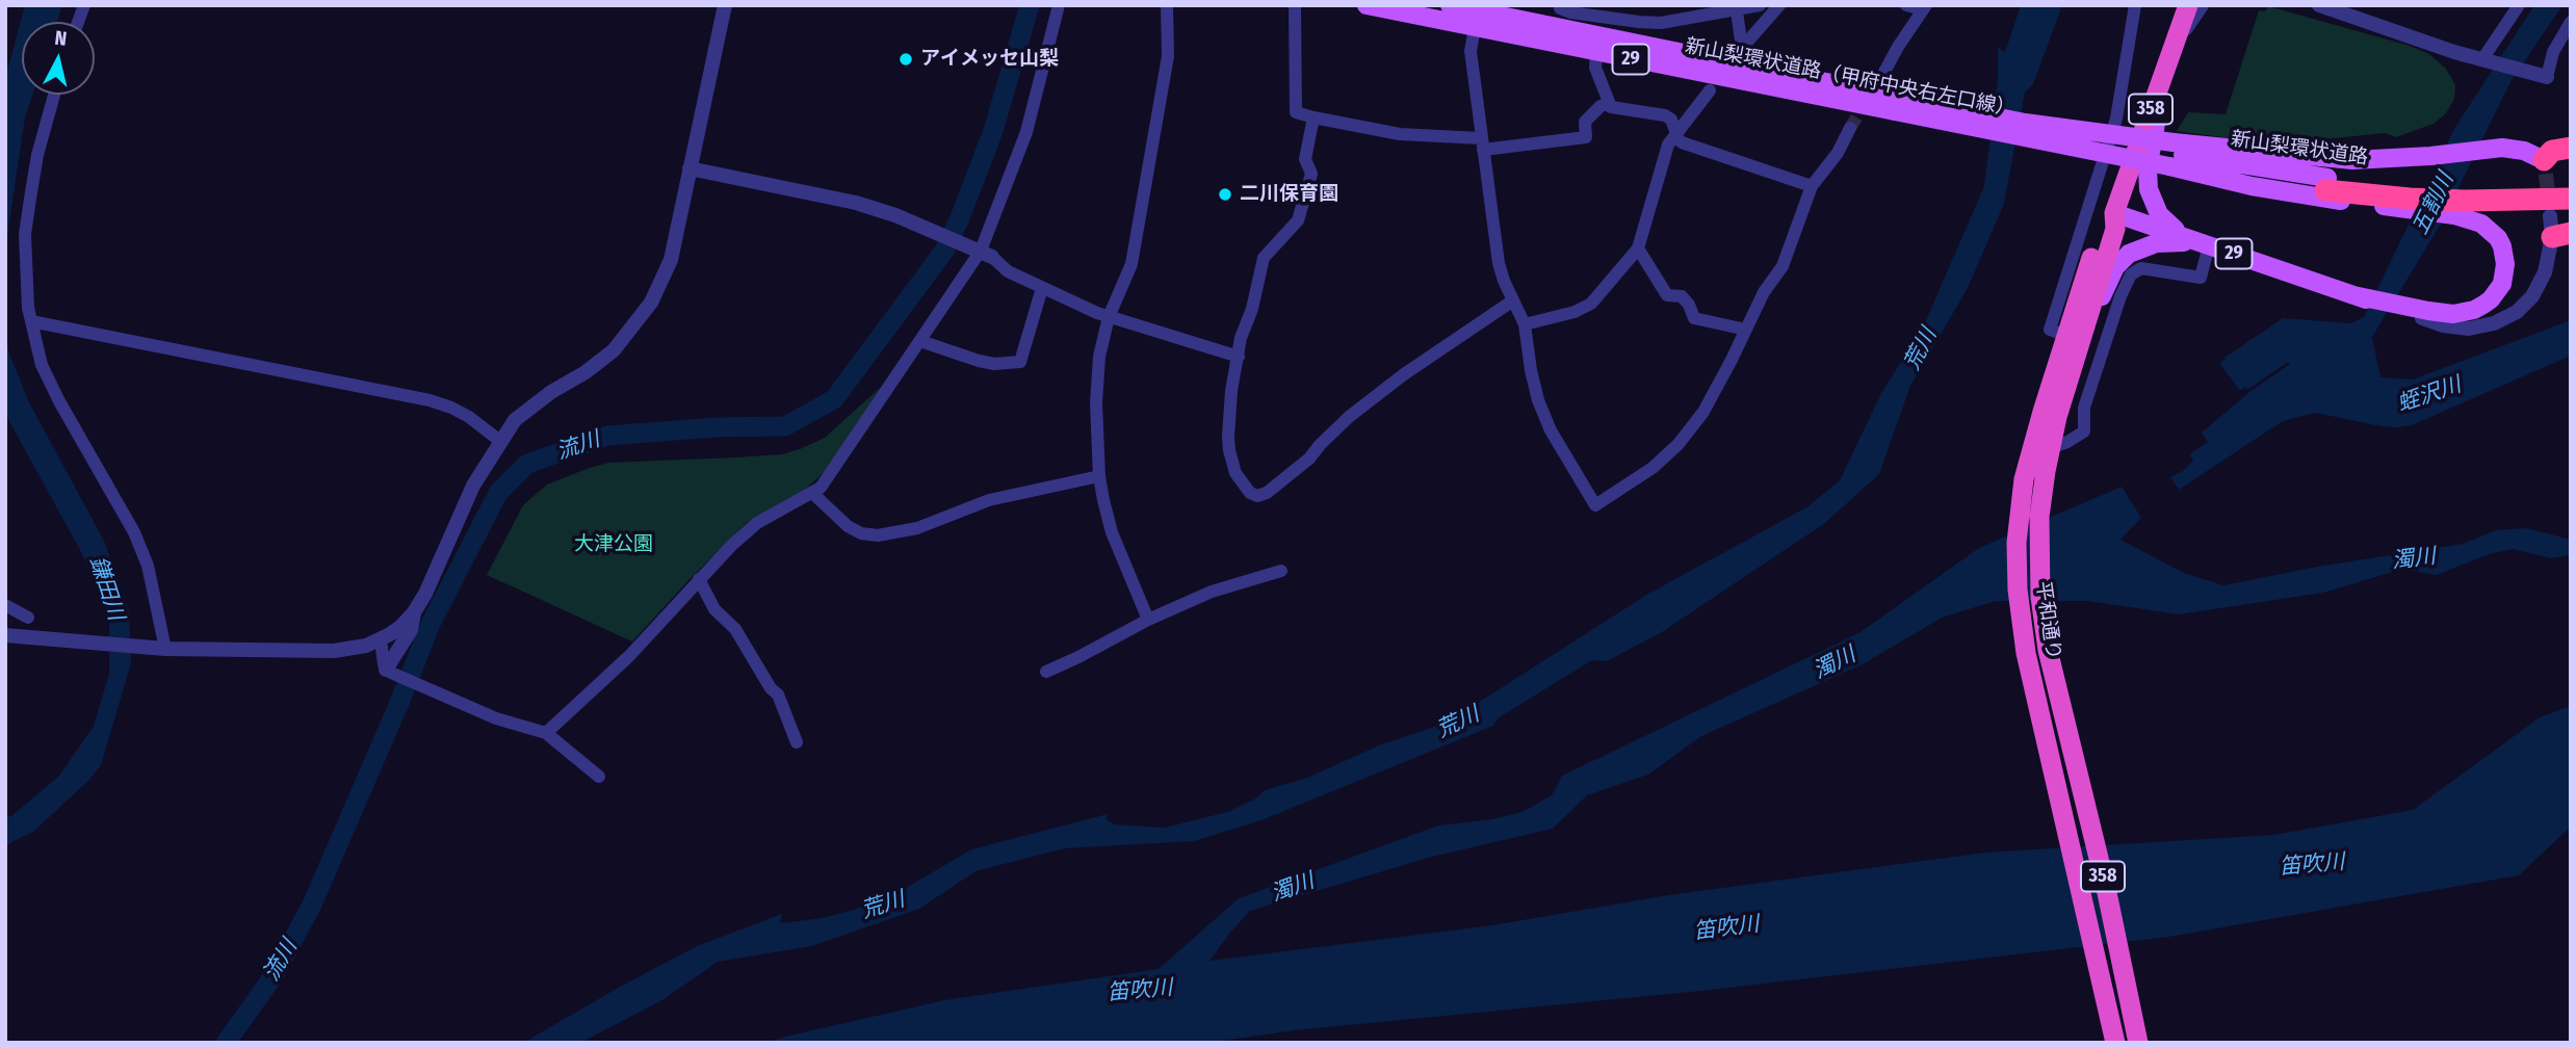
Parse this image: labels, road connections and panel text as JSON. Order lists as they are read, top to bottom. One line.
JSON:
{"streets":{"highway":["358","新山梨環状道路","平和通り"],"main road":["29","新山梨環状道路（甲府中央右左口線）"]},"crossings":[["29","新山梨環状道路（甲府中央右左口線）"],["29","新山梨環状道路"],["29","平和通り"],["新山梨環状道路（甲府中央右左口線）","新山梨環状道路"]],"water":["五割川","荒川","蛭沢川","流川","濁川","鎌田川","笛吹川"],"parks":["大津公園"],"places":["アイメッセ山梨","二川保育園"],"north":"top"}
